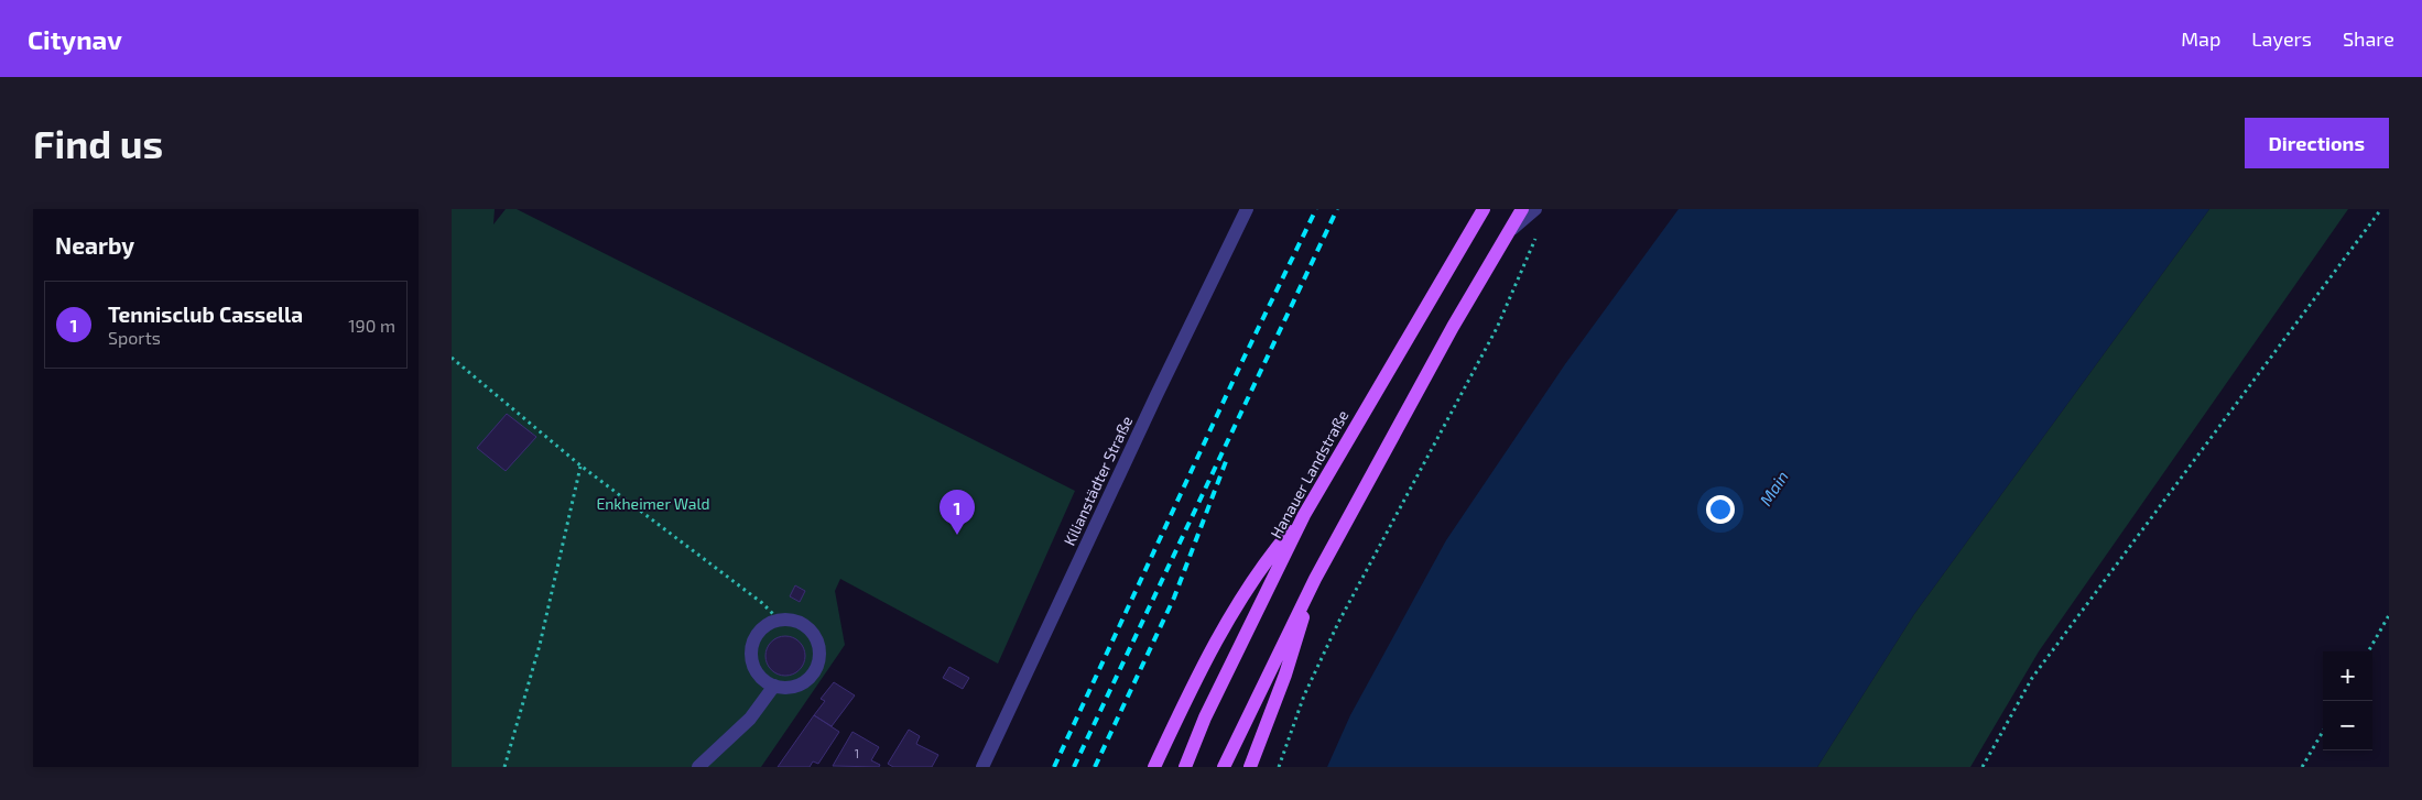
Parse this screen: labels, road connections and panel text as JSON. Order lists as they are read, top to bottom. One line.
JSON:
{"streets":{"main road":["Hanauer Landstraße"],"street":["Kilianstädter Straße"]},"water":["Main"],"parks":["Enkheimer Wald"],"house_numbers":["1"],"page":{"header":"Citynav","nav":["Map","Layers","Share"],"buttons":"Directions","title":"Find us","heading":"Nearby","list":[{"mark":"1","name":"Tennisclub Cassella","note":"Sports","value":"190 m"}],"pins":"1","map_buttons":["+","−"]}}
